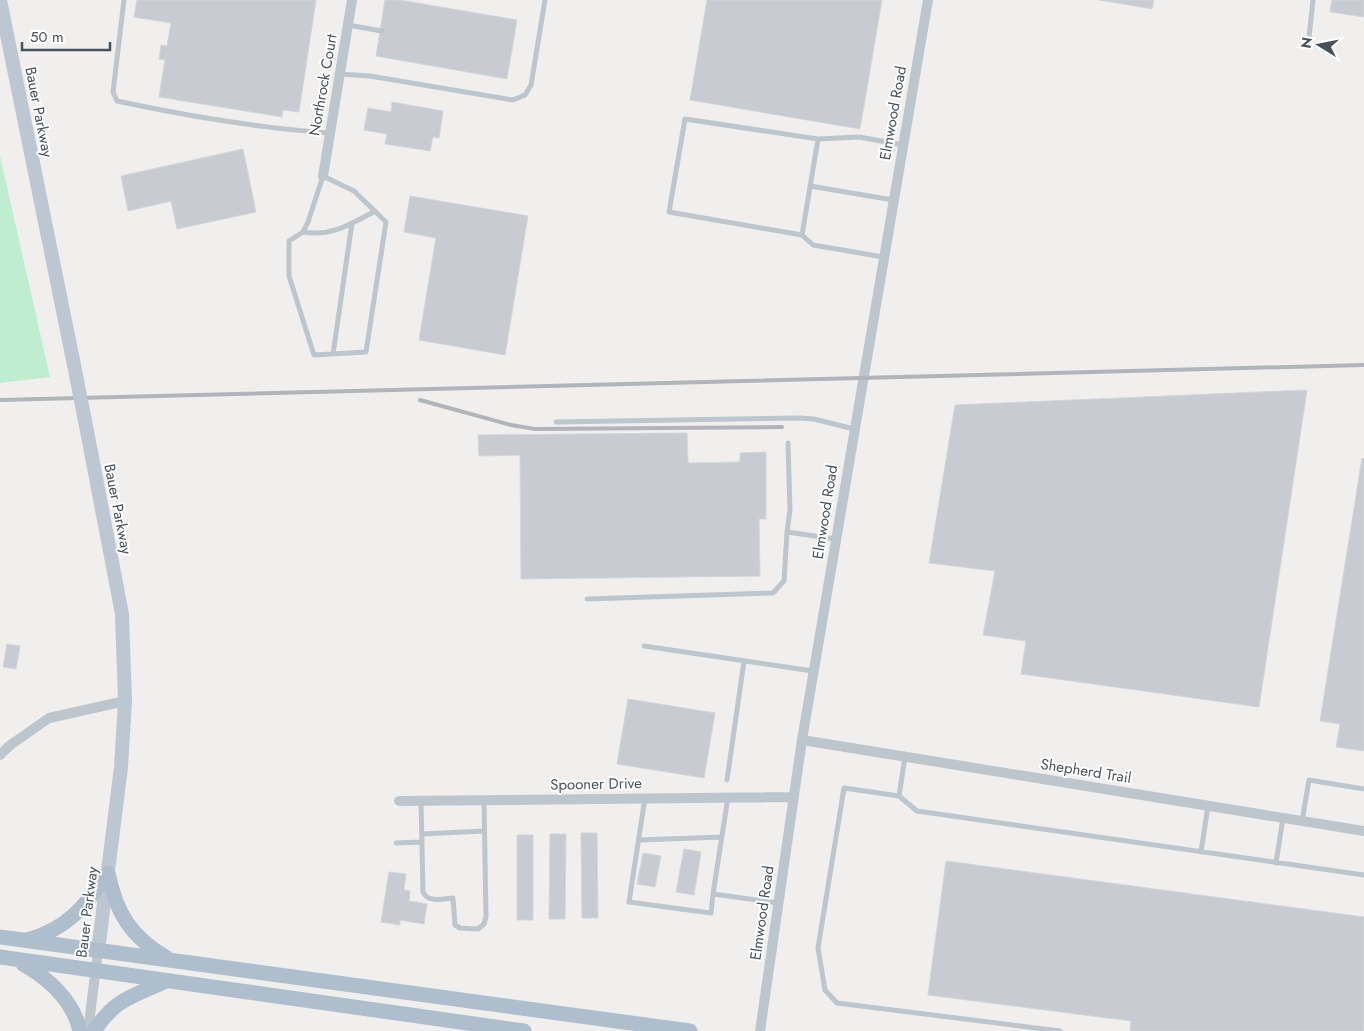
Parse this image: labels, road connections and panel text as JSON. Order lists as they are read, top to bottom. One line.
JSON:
{"streets":{"main road":["Bauer Parkway"],"street":["Northrock Court","Elmwood Road","Shepherd Trail","Spooner Drive"]},"crossings":[["Elmwood Road","Shepherd Trail"],["Elmwood Road","Spooner Drive"]],"scale_bar":"50 m","north":"left"}
